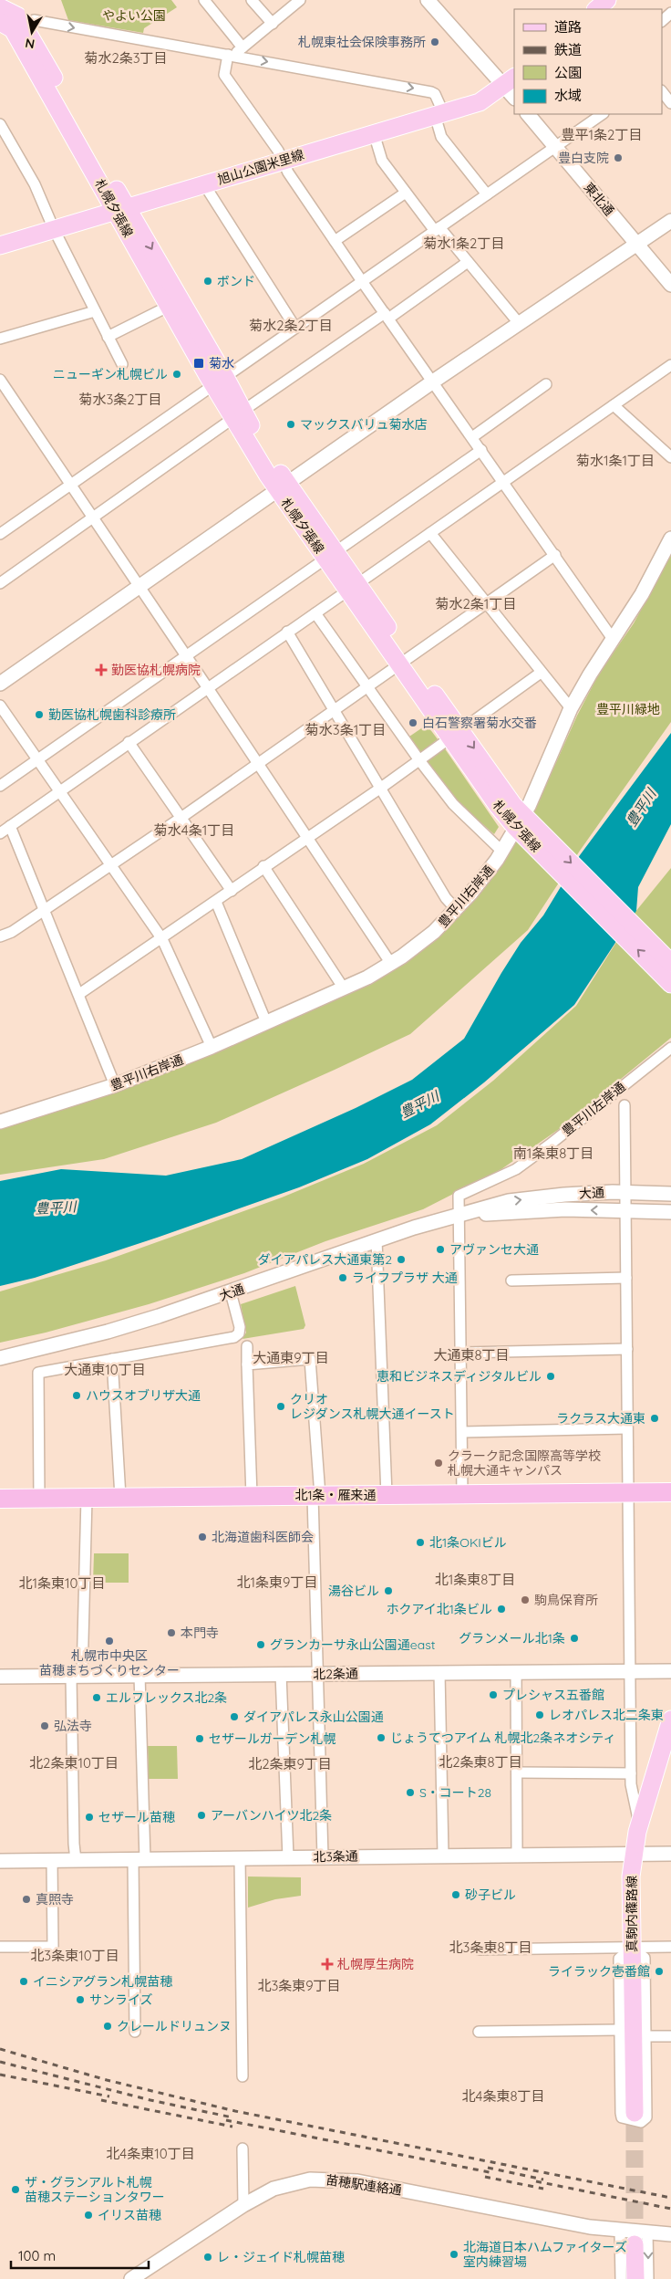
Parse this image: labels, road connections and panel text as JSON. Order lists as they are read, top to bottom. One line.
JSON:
{"streets":{"highway":["北1条・雁来通"],"main road":["旭山公園米里線","札幌夕張線","真駒内篠路線"],"street":["東北通","豊平川右岸通","豊平川左岸通","大通","北2条通","北3条通","苗穂駅連絡通"]},"crossings":[["旭山公園米里線","札幌夕張線"],["札幌夕張線","豊平川右岸通"],["豊平川左岸通","大通"],["北3条通","真駒内篠路線"]],"districts":["菊水2条3丁目","豊平1条2丁目","菊水1条2丁目","菊水2条2丁目","菊水3条2丁目","菊水1条1丁目","菊水2条1丁目","菊水3条1丁目","菊水4条1丁目","南1条東8丁目","大通東8丁目","大通東9丁目","大通東10丁目","北1条東8丁目","北1条東9丁目","北1条東10丁目","北2条東8丁目","北2条東10丁目","北2条東9丁目","北3条東8丁目","北3条東10丁目","北3条東9丁目","北4条東8丁目","北4条東10丁目"],"water":["豊平川"],"parks":["やよい公園","豊平川緑地"],"places":{"other":["札幌東社会保険事務所","豊白支院","ボンド","ニューギン札幌ビル","マックスバリュ菊水店","勤医協札幌歯科診療所","白石警察署菊水交番","アヴァンセ大通","ダイアパレス大通東第2","ライフプラザ 大通","恵和ビジネスディジタルビル","ハウスオブリザ大通","クリオ レジダンス札幌大通イースト","ラクラス大通東","クラーク記念国際高等学校 札幌大通キャンパス","北海道歯科医師会","北1条OKIビル","湯谷ビル","駒鳥保育所","ホクアイ北1条ビル","本門寺","グランメール北1条","札幌市中央区 苗穂まちづくりセンター","グランカーサ永山公園通east","プレシャス五番館","エルフレックス北2条","レオパレス北二条東","ダイアパレス永山公園通","弘法寺","じょうてつアイム 札幌北2条ネオシティ","セザールガーデン札幌","S・コート28","アーバンハイツ北2条","セザール苗穂","砂子ビル","真照寺","ライラック壱番館","イニシアグラン札幌苗穂","サンライズ","クレールドリュンヌ","ザ・グランアルト札幌 苗穂ステーションタワー","イリス苗穂","北海道日本ハムファイターズ 室内練習場","レ・ジェイド札幌苗穂"],"transit":["菊水"],"health":["勤医協札幌病院","札幌厚生病院"]},"legend":["道路","鉄道","公園","水域"],"scale_bar":"100 m","north":"bottom"}
